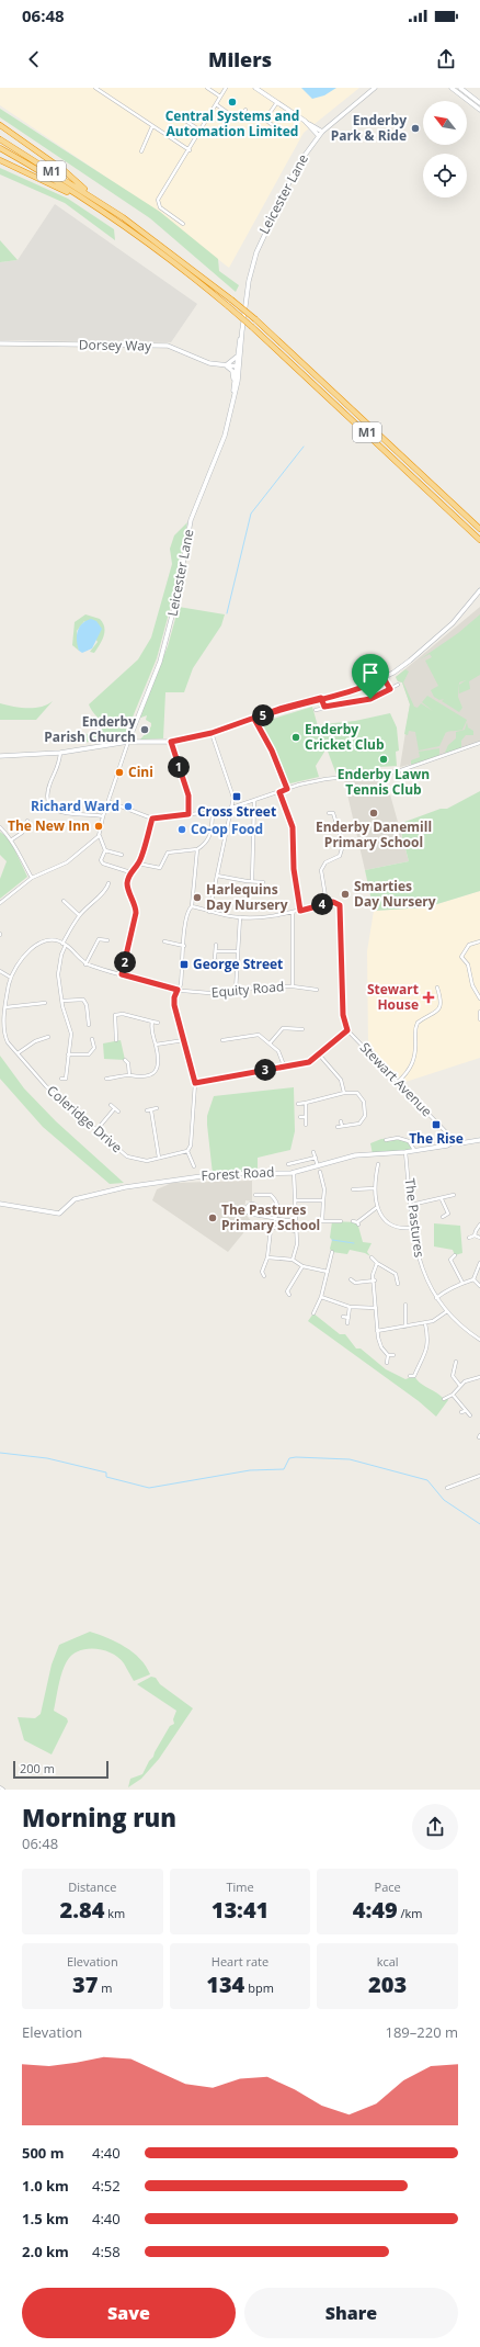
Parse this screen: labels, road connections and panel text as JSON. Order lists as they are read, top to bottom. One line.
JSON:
{"streets":{"highway":["M1"],"street":["Leicester Lane","Dorsey Way","Equity Road","Stewart Avenue","Coleridge Drive","Forest Road","The Pastures"]},"crossings":[["Leicester Lane","Dorsey Way"],["Stewart Avenue","Forest Road"],["Forest Road","The Pastures"]],"places":{"other":["Central Systems and Automation Limited","Enderby Park & Ride","Enderby Parish Church","Enderby Cricket Club","Enderby Lawn Tennis Club","Cini","Richard Ward","Enderby Danemill Primary School","The New Inn","Co-op Food","Smarties Day Nursery","Harlequins Day Nursery","The Pastures Primary School"],"transit":["Cross Street","George Street","The Rise"],"health":["Stewart House"]},"scale_bar":"200 m","north":"top left","page":{"status":"06:48","header":"Milers","pins":["5","1","4","2","3"],"scale":"200 m","heading":["Morning run","06:48"],"stats":[["Distance","2.84 km"],["Time","13:41"],["Pace","4:49 /km"],["Elevation","37 m"],["Heart rate","134 bpm"],["kcal","203"]],"chart":["Elevation","189–220 m"],"list":[{"name":"500 m","note":"4:40"},{"name":"1.0 km","note":"4:52"},{"name":"1.5 km","note":"4:40"},{"name":"2.0 km","note":"4:58"}],"buttons":["Save","Share"]}}
